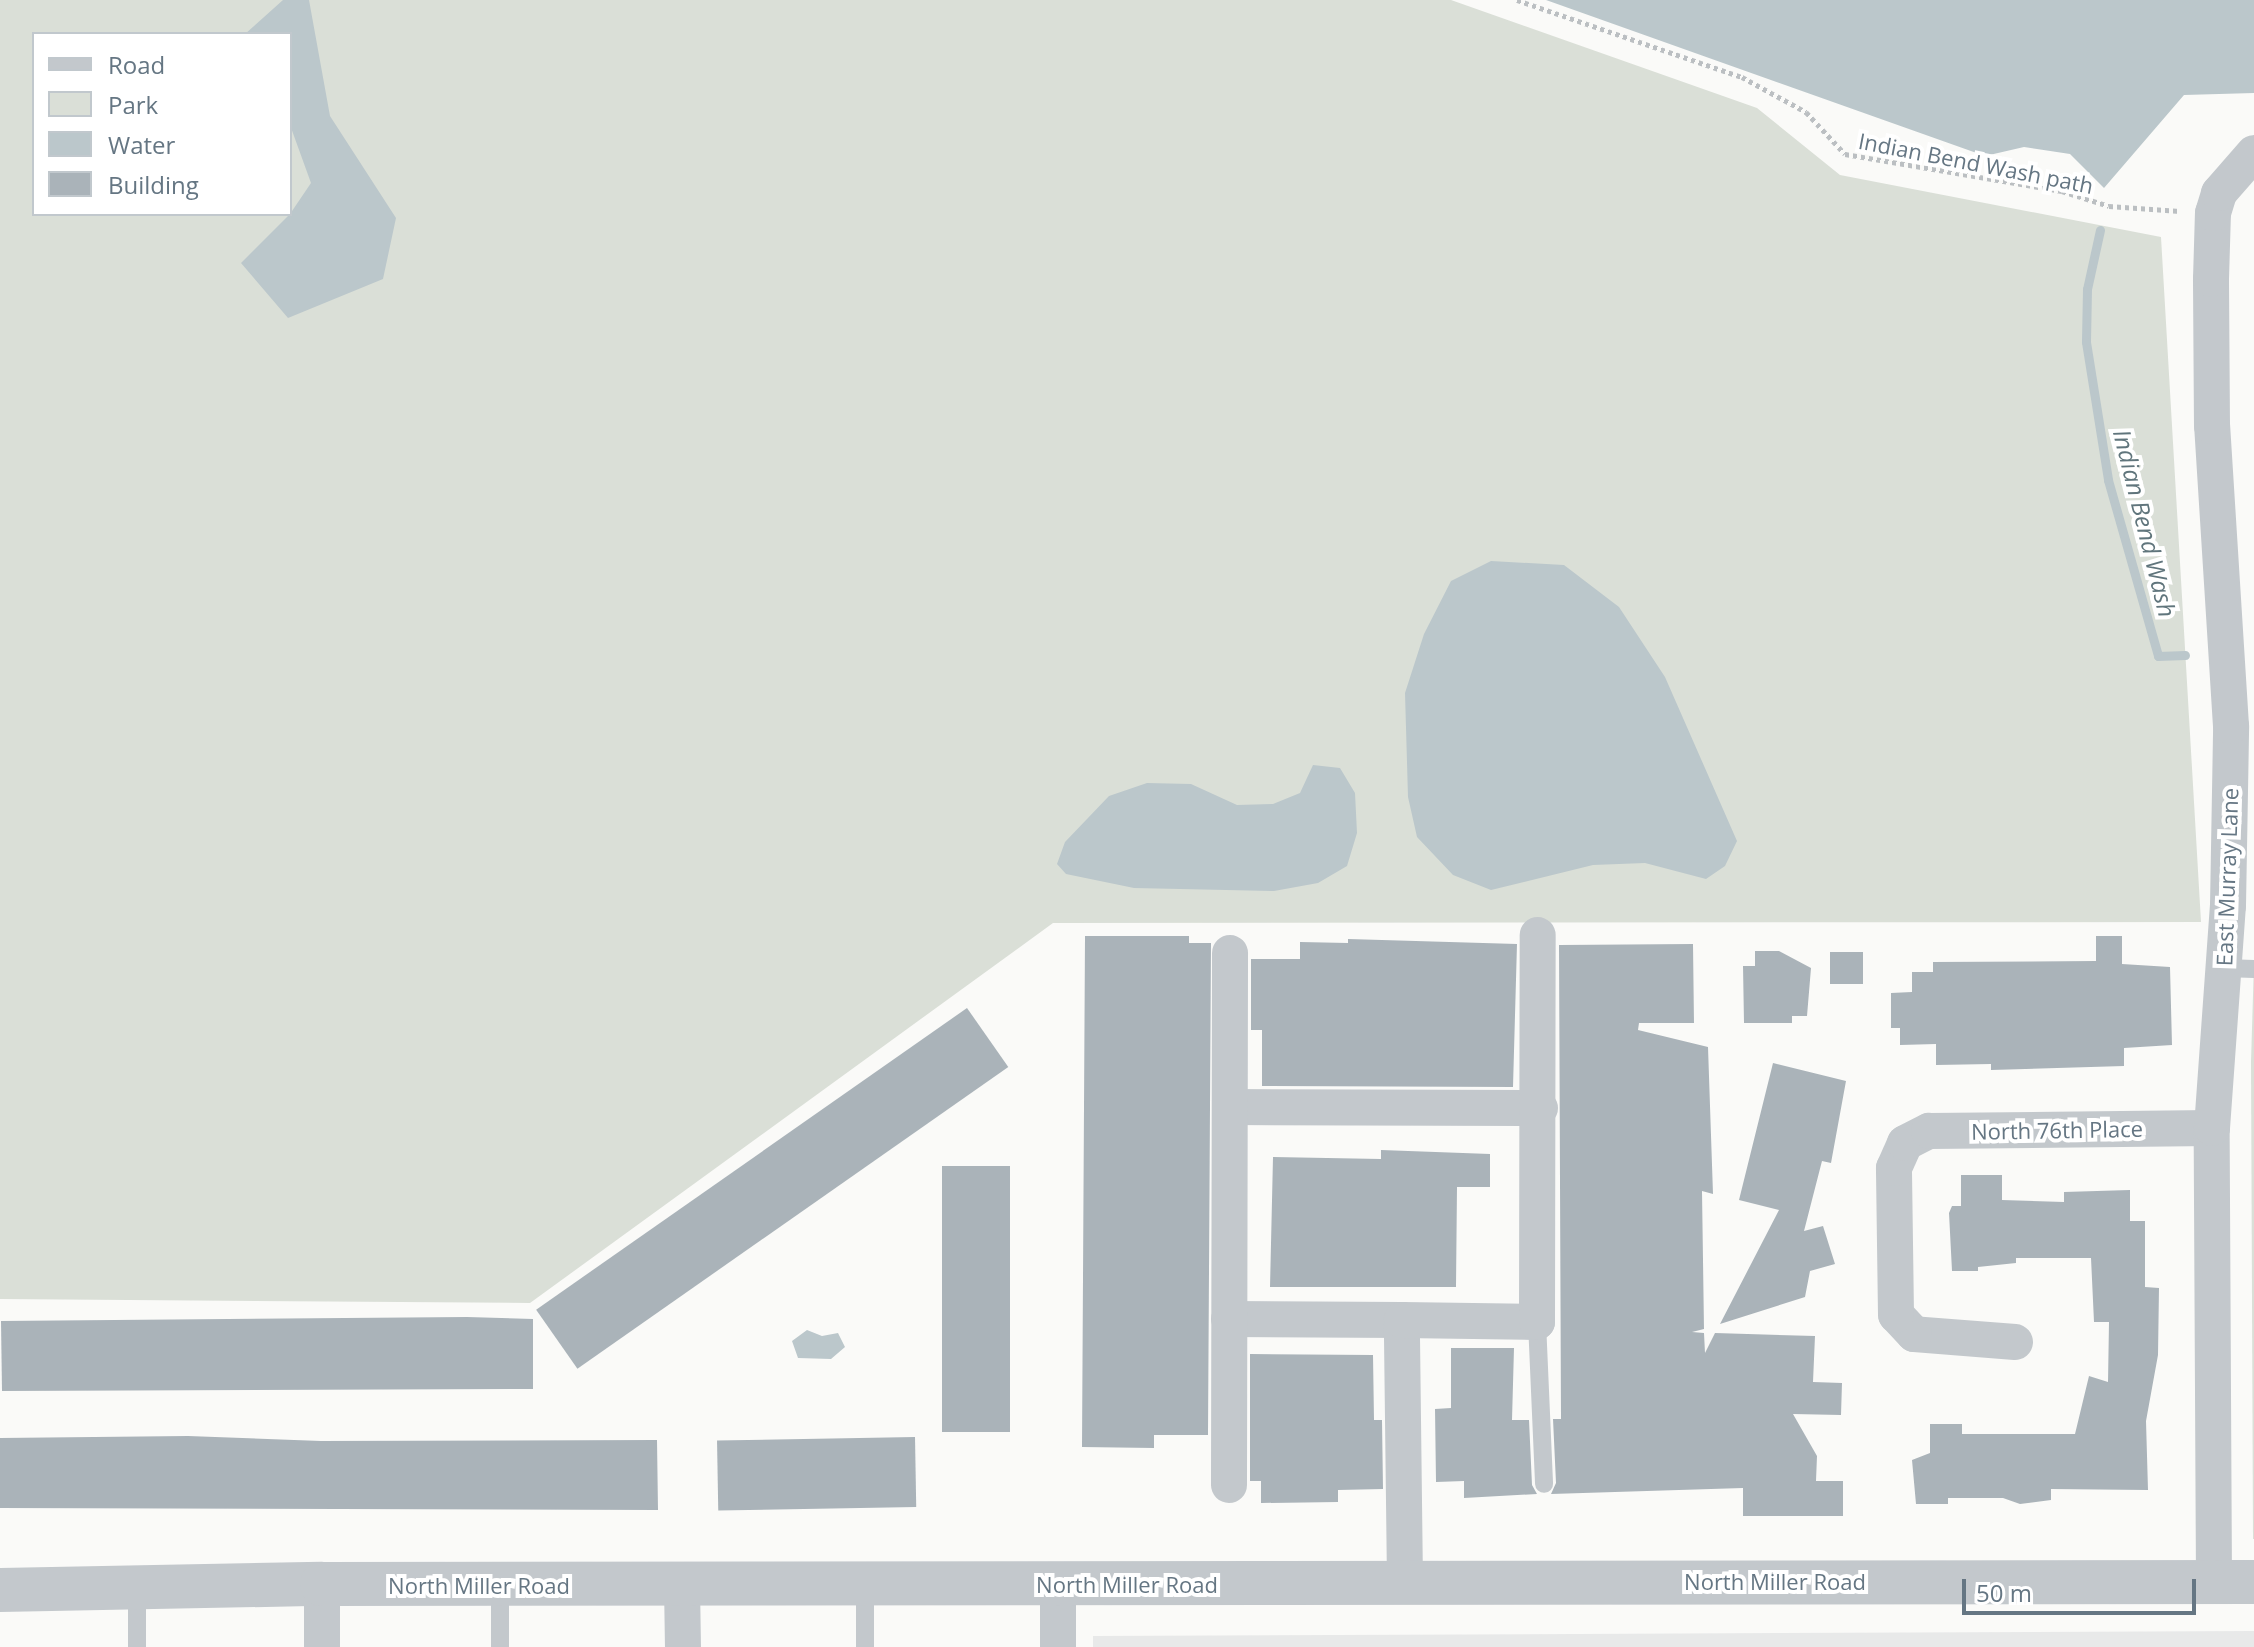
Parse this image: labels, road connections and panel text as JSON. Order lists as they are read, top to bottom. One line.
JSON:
{"streets":{"street":["East Murray Lane","North 76th Place","North Miller Road"],"path":["Indian Bend Wash path"]},"crossings":[["East Murray Lane","North 76th Place"],["East Murray Lane","North Miller Road"]],"water":["Indian Bend Wash"],"legend":["Road","Park","Water","Building"],"scale_bar":"50 m"}
